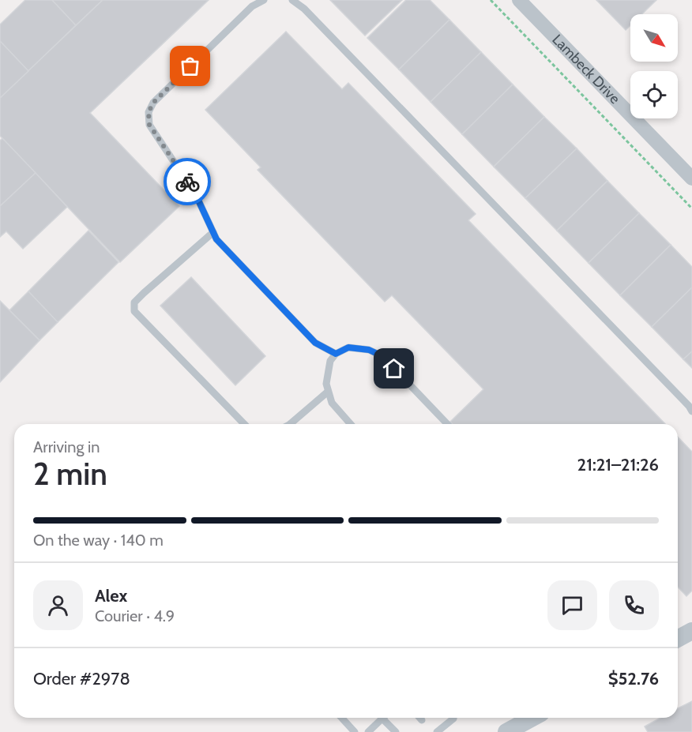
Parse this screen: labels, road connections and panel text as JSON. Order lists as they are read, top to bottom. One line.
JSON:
{"streets":{"street":["Lambeck Drive"]},"north":"bottom right","page":{"heading":["2 min","Arriving in","21:21–21:26"],"panel":["Alex","Courier · 4.9","Order #2978","$52.76"],"bar":"On the way · 140 m"}}
